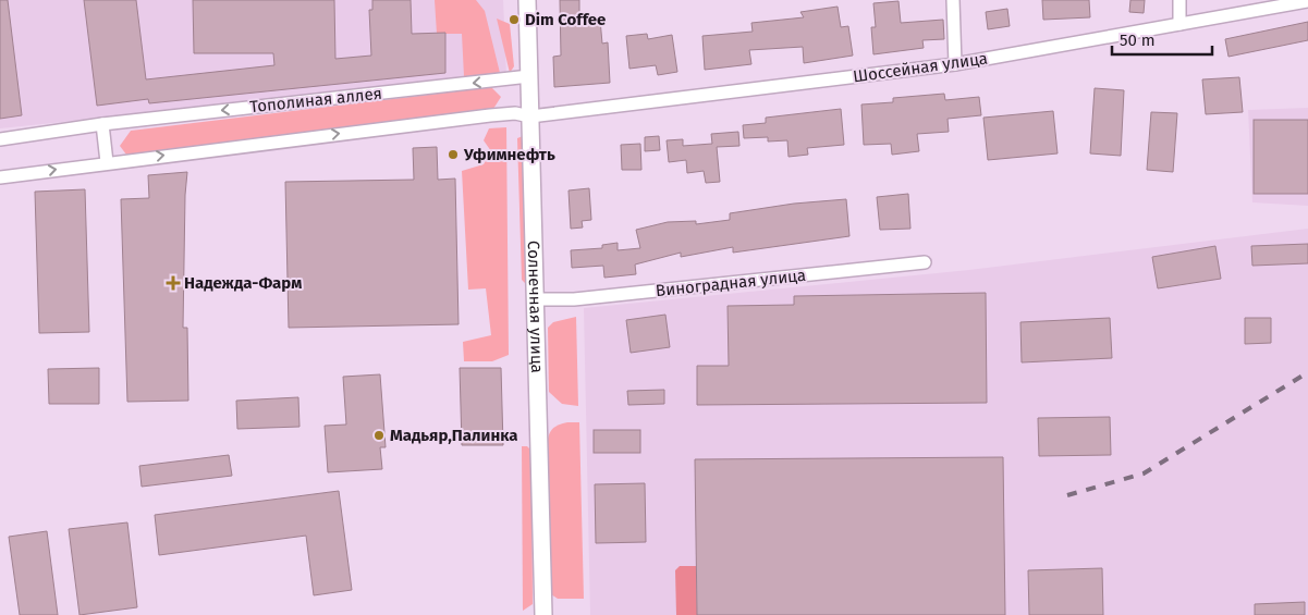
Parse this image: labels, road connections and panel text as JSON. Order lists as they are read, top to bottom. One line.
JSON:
{"streets":{"main road":["Солнечная улица"],"street":["Шоссейная улица","Тополиная аллея","Виноградная улица"]},"crossings":[["Шоссейная улица","Солнечная улица"],["Тополиная аллея","Солнечная улица"],["Виноградная улица","Солнечная улица"]],"places":{"other":["Dim Coffee","Уфимнефть","Мадьяр,Палинка"],"health":["Надежда-Фарм"]},"scale_bar":"50 m"}
